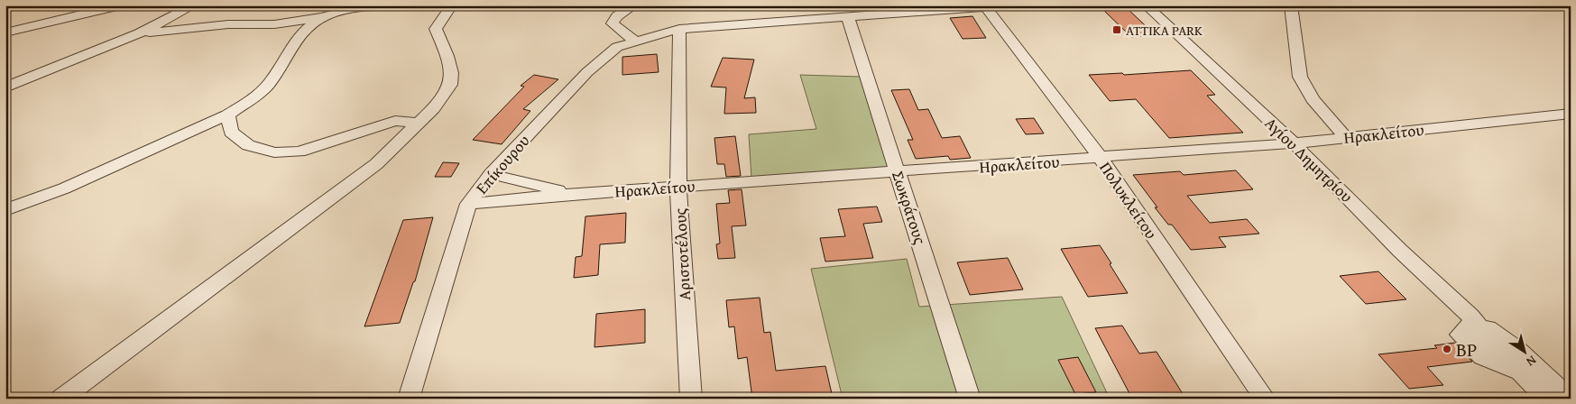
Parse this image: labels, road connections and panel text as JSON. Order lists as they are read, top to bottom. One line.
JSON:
{"streets":{"street":["Ηρακλείτου","Αγίου Δημητρίου","Επίκουρου","Πολυκλείτου","Σωκράτους","Αριστοτέλους"]},"crossings":[["Ηρακλείτου","Αγίου Δημητρίου"],["Ηρακλείτου","Επίκουρου"],["Ηρακλείτου","Πολυκλείτου"],["Ηρακλείτου","Σωκράτους"],["Ηρακλείτου","Αριστοτέλους"],["Επίκουρου","Πολυκλείτου"],["Επίκουρου","Σωκράτους"],["Επίκουρου","Αριστοτέλους"]],"places":{"transit":["ATTIKA PARK"],"other":["BP"]},"north":"bottom right"}
